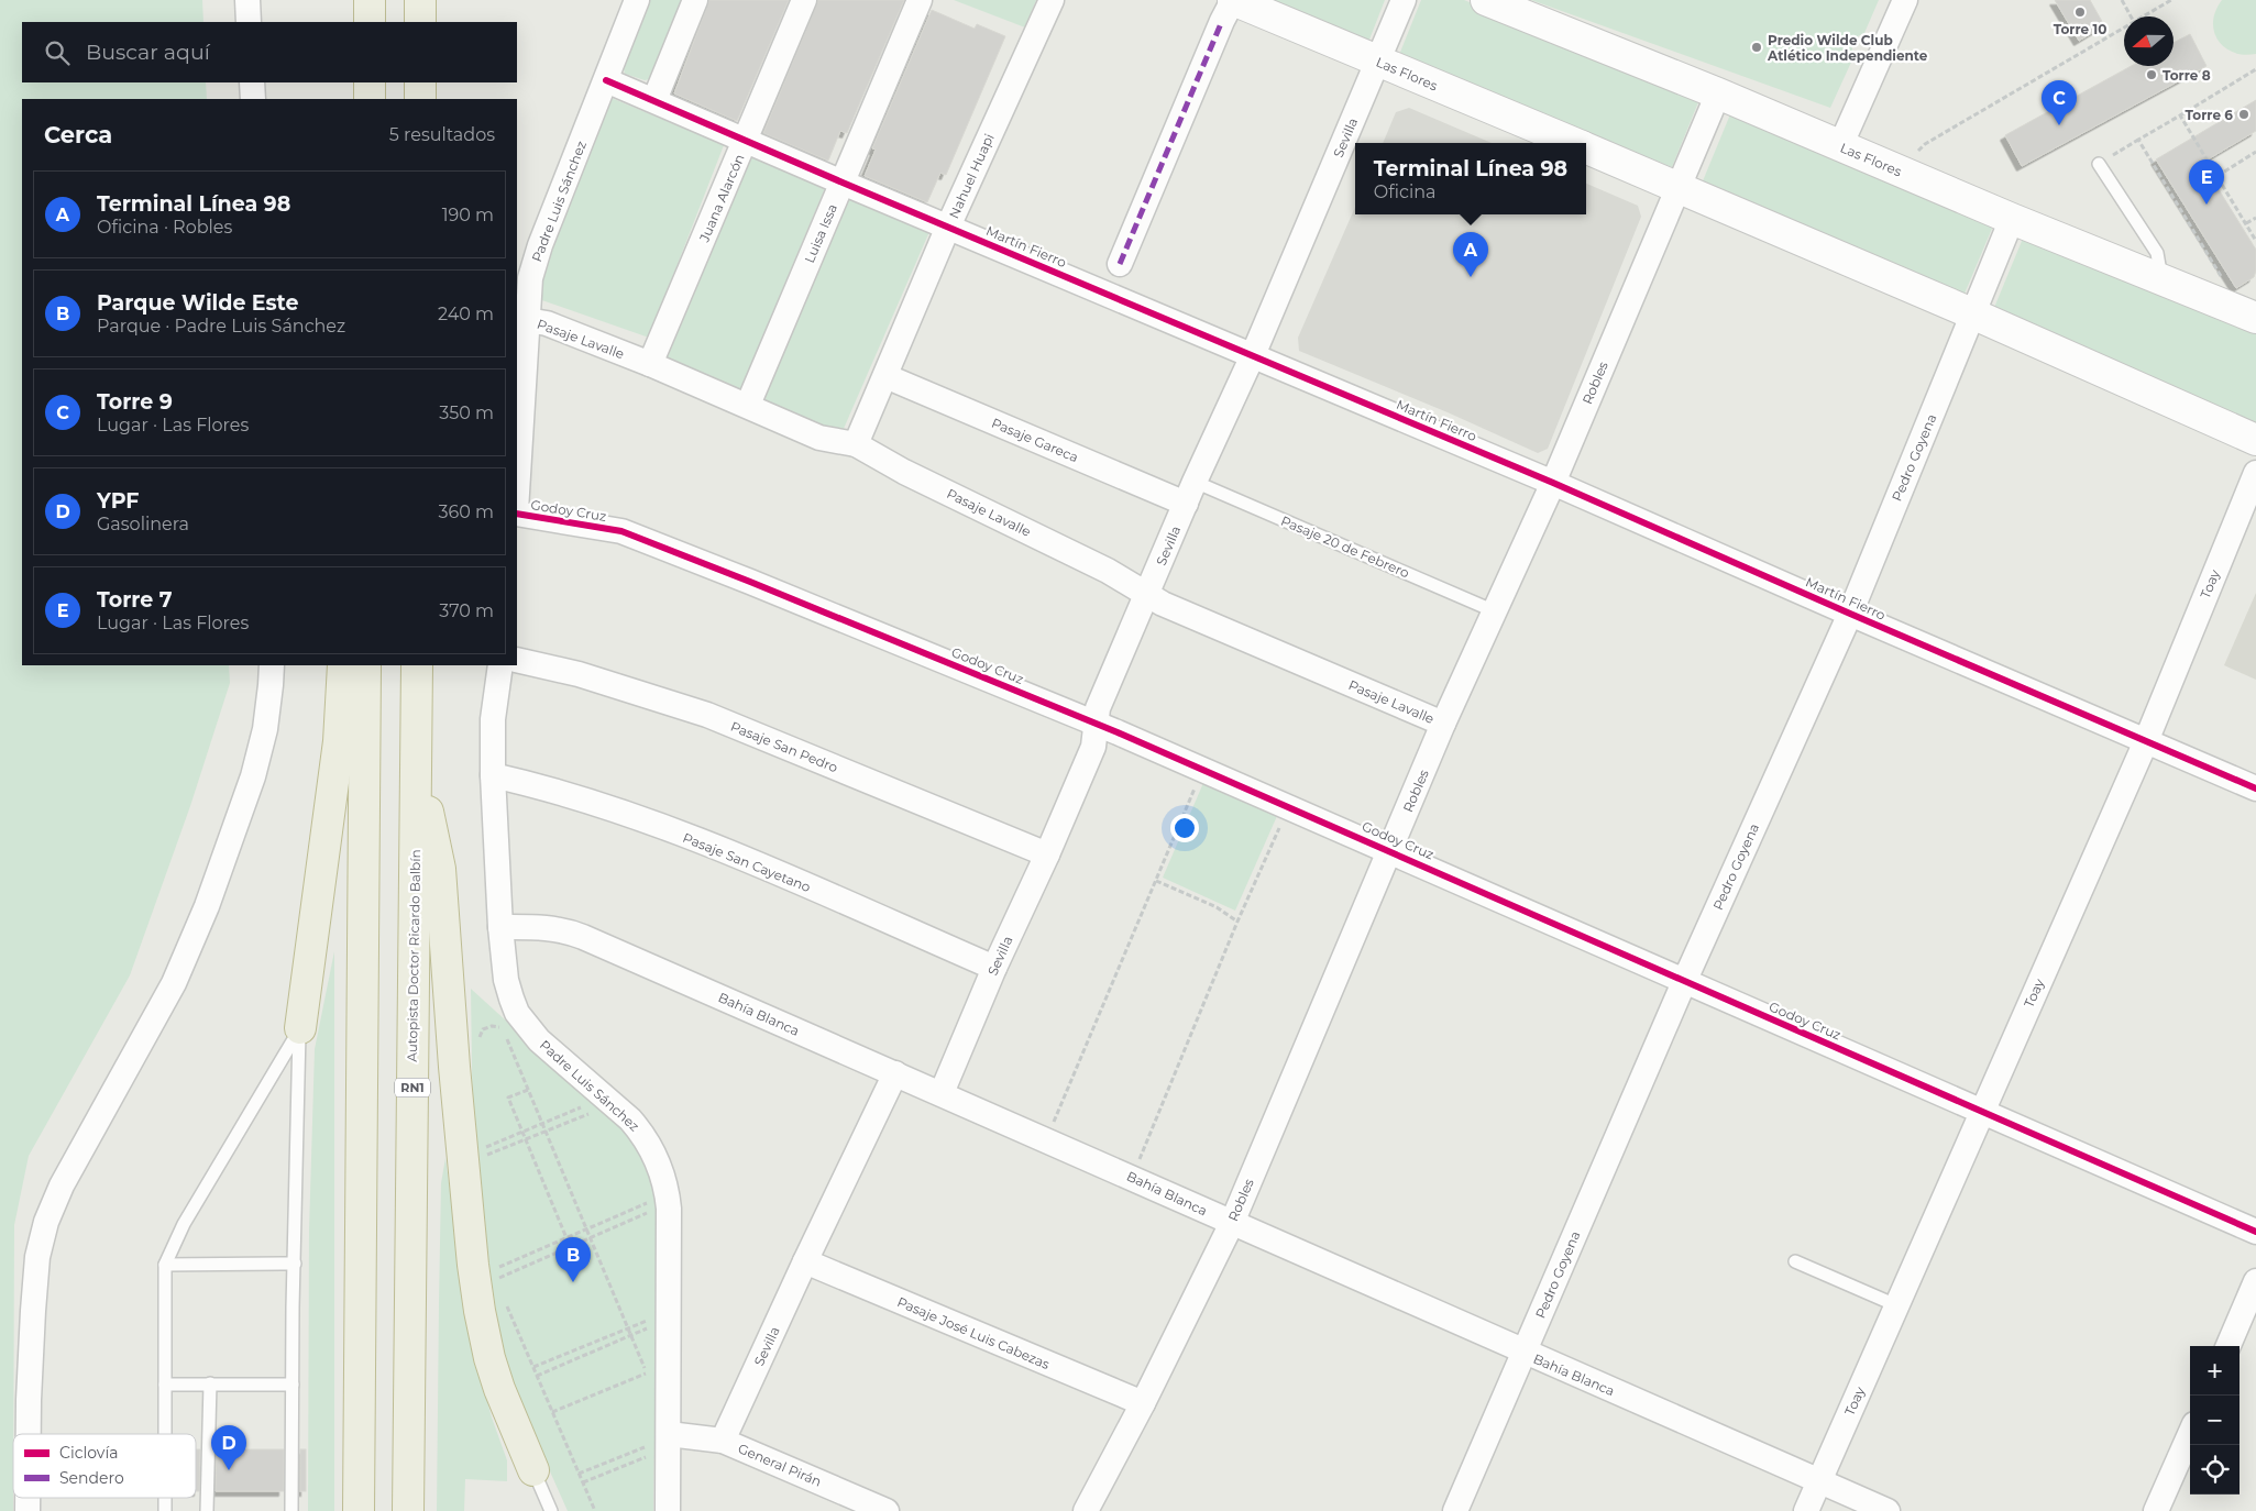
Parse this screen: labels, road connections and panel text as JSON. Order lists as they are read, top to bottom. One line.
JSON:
{"streets":{"highway":["Autopista Doctor Ricardo Balbín","RN1"],"street":["Las Flores","Sevilla","Nahuel Huapi","Juana Alarcón","Padre Luis Sánchez","Luisa Issa","Martín Fierro","Pasaje Lavalle","Robles","Pasaje Gareca","Pedro Goyena","Godoy Cruz","Toay","Pasaje San Pedro","Pasaje San Cayetano","Bahía Blanca","Pasaje José Luis Cabezas","General Pirán"],"lane":["Pasaje 20 de Febrero"]},"crossings":[["Las Flores","Sevilla"],["Las Flores","Robles"],["Las Flores","Pedro Goyena"],["Sevilla","Martín Fierro"],["Sevilla","Pasaje Lavalle"],["Sevilla","Pasaje Gareca"],["Sevilla","Godoy Cruz"],["Sevilla","Pasaje 20 de Febrero"],["Sevilla","Pasaje San Pedro"],["Sevilla","Pasaje San Cayetano"],["Sevilla","Bahía Blanca"],["Sevilla","Pasaje José Luis Cabezas"],["Sevilla","General Pirán"],["Nahuel Huapi","Martín Fierro"],["Nahuel Huapi","Pasaje Lavalle"],["Nahuel Huapi","Pasaje Gareca"],["Juana Alarcón","Martín Fierro"],["Juana Alarcón","Pasaje Lavalle"],["Padre Luis Sánchez","Martín Fierro"],["Padre Luis Sánchez","Pasaje Lavalle"],["Padre Luis Sánchez","Pasaje San Cayetano"],["Padre Luis Sánchez","Bahía Blanca"],["Padre Luis Sánchez","General Pirán"],["Luisa Issa","Martín Fierro"],["Luisa Issa","Pasaje Lavalle"],["Martín Fierro","Robles"],["Martín Fierro","Pedro Goyena"],["Martín Fierro","Toay"],["Pasaje Lavalle","Robles"],["Robles","Godoy Cruz"],["Robles","Pasaje 20 de Febrero"],["Robles","Bahía Blanca"],["Robles","Pasaje José Luis Cabezas"],["Pedro Goyena","Godoy Cruz"],["Pedro Goyena","Bahía Blanca"],["Godoy Cruz","Toay"],["Toay","Bahía Blanca"]],"places":["Torre 10","Predio Wilde Club Atlético Independiente","Torre 8","Torre 6"],"legend":["Ciclovía","Sendero"],"north":"left","page":{"search":"Buscar aquí","pins":["C","E","A","B","D"],"heading":["Cerca","5 resultados"],"popup":["Terminal Línea 98","Oficina"],"list":[{"mark":"A","name":"Terminal Línea 98","note":"Oficina · Robles","value":"190 m"},{"mark":"B","name":"Parque Wilde Este","note":"Parque · Padre Luis Sánchez","value":"240 m"},{"mark":"C","name":"Torre 9","note":"Lugar · Las Flores","value":"350 m"},{"mark":"D","name":"YPF","note":"Gasolinera","value":"360 m"},{"mark":"E","name":"Torre 7","note":"Lugar · Las Flores","value":"370 m"}],"map_buttons":["+","−"]}}
